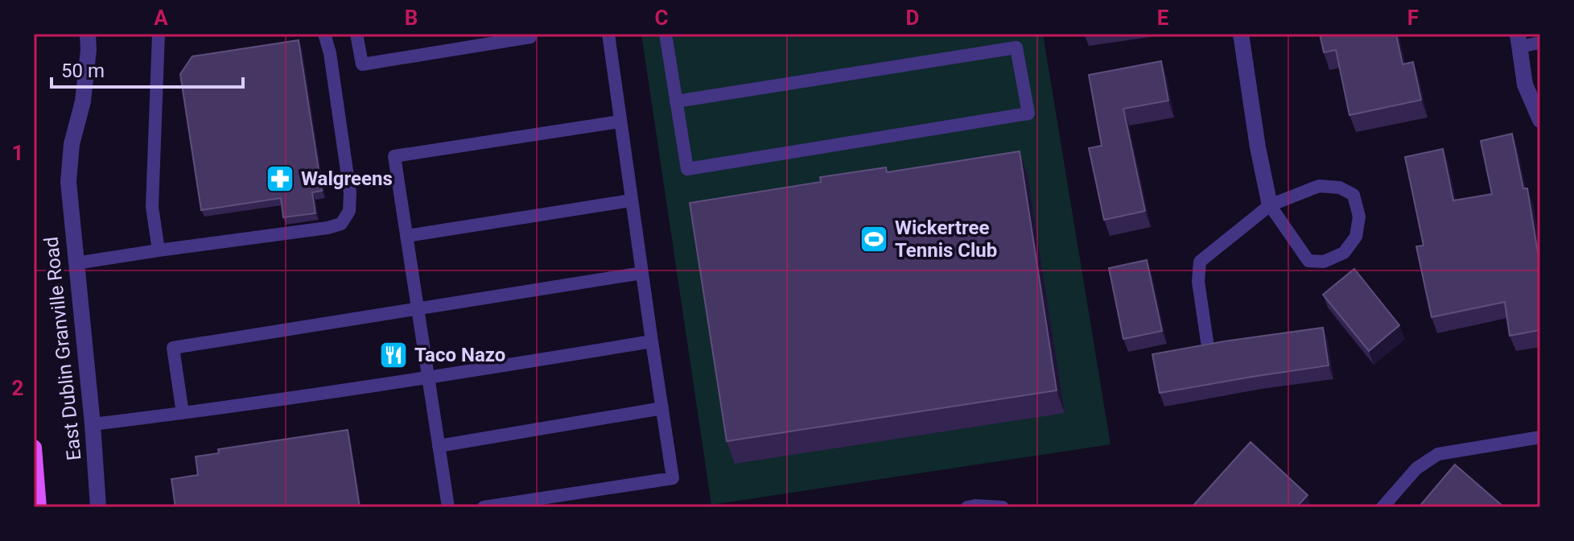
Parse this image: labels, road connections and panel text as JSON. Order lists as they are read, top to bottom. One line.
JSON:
{"streets":{"main road":["East Dublin Granville Road"]},"places":{"pharmacy":["Walgreens"],"sports":["Wickertree Tennis Club"],"restaurant":["Taco Nazo"]},"scale_bar":"50 m","grid":{"columns":["A","B","C","D","E","F"],"rows":["1","2"]}}
